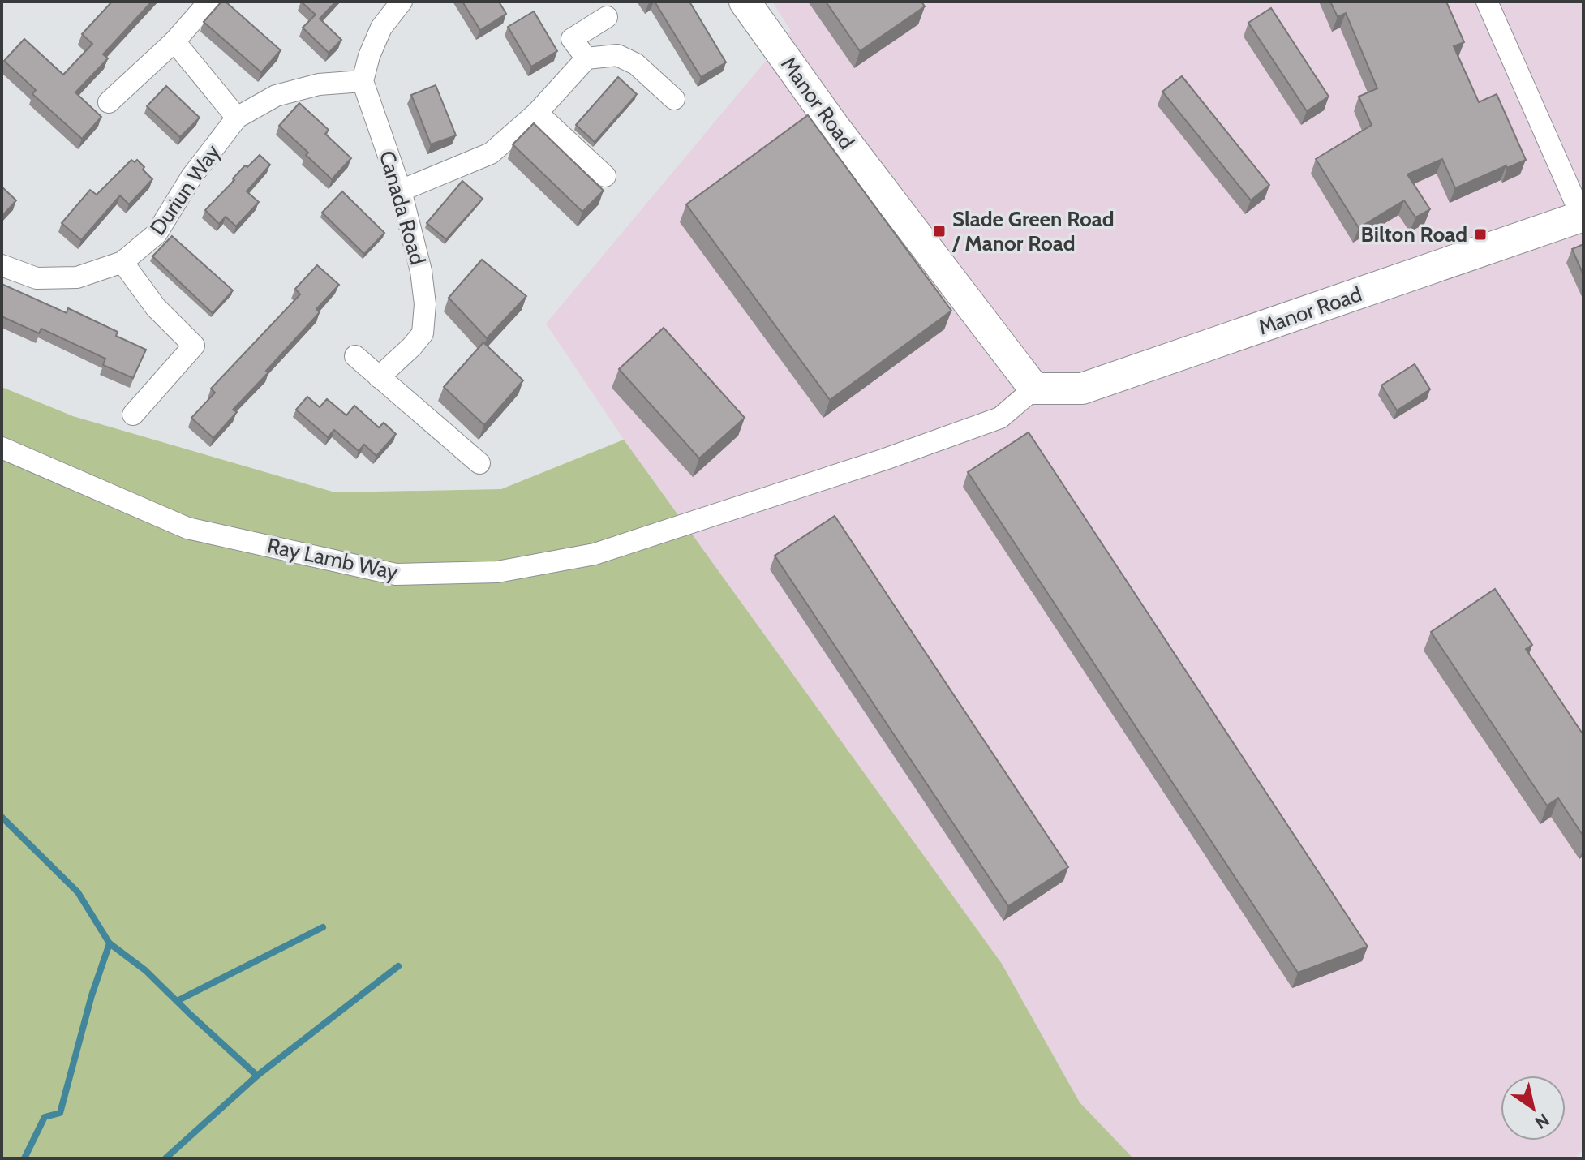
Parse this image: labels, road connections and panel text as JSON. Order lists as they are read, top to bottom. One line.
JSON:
{"streets":{"street":["Manor Road","Duriun Way","Canada Road","Ray Lamb Way"]},"crossings":[["Manor Road","Ray Lamb Way"],["Duriun Way","Canada Road"]],"places":{"transit":["Slade Green Road / Manor Road","Bilton Road"]},"north":"bottom right"}
